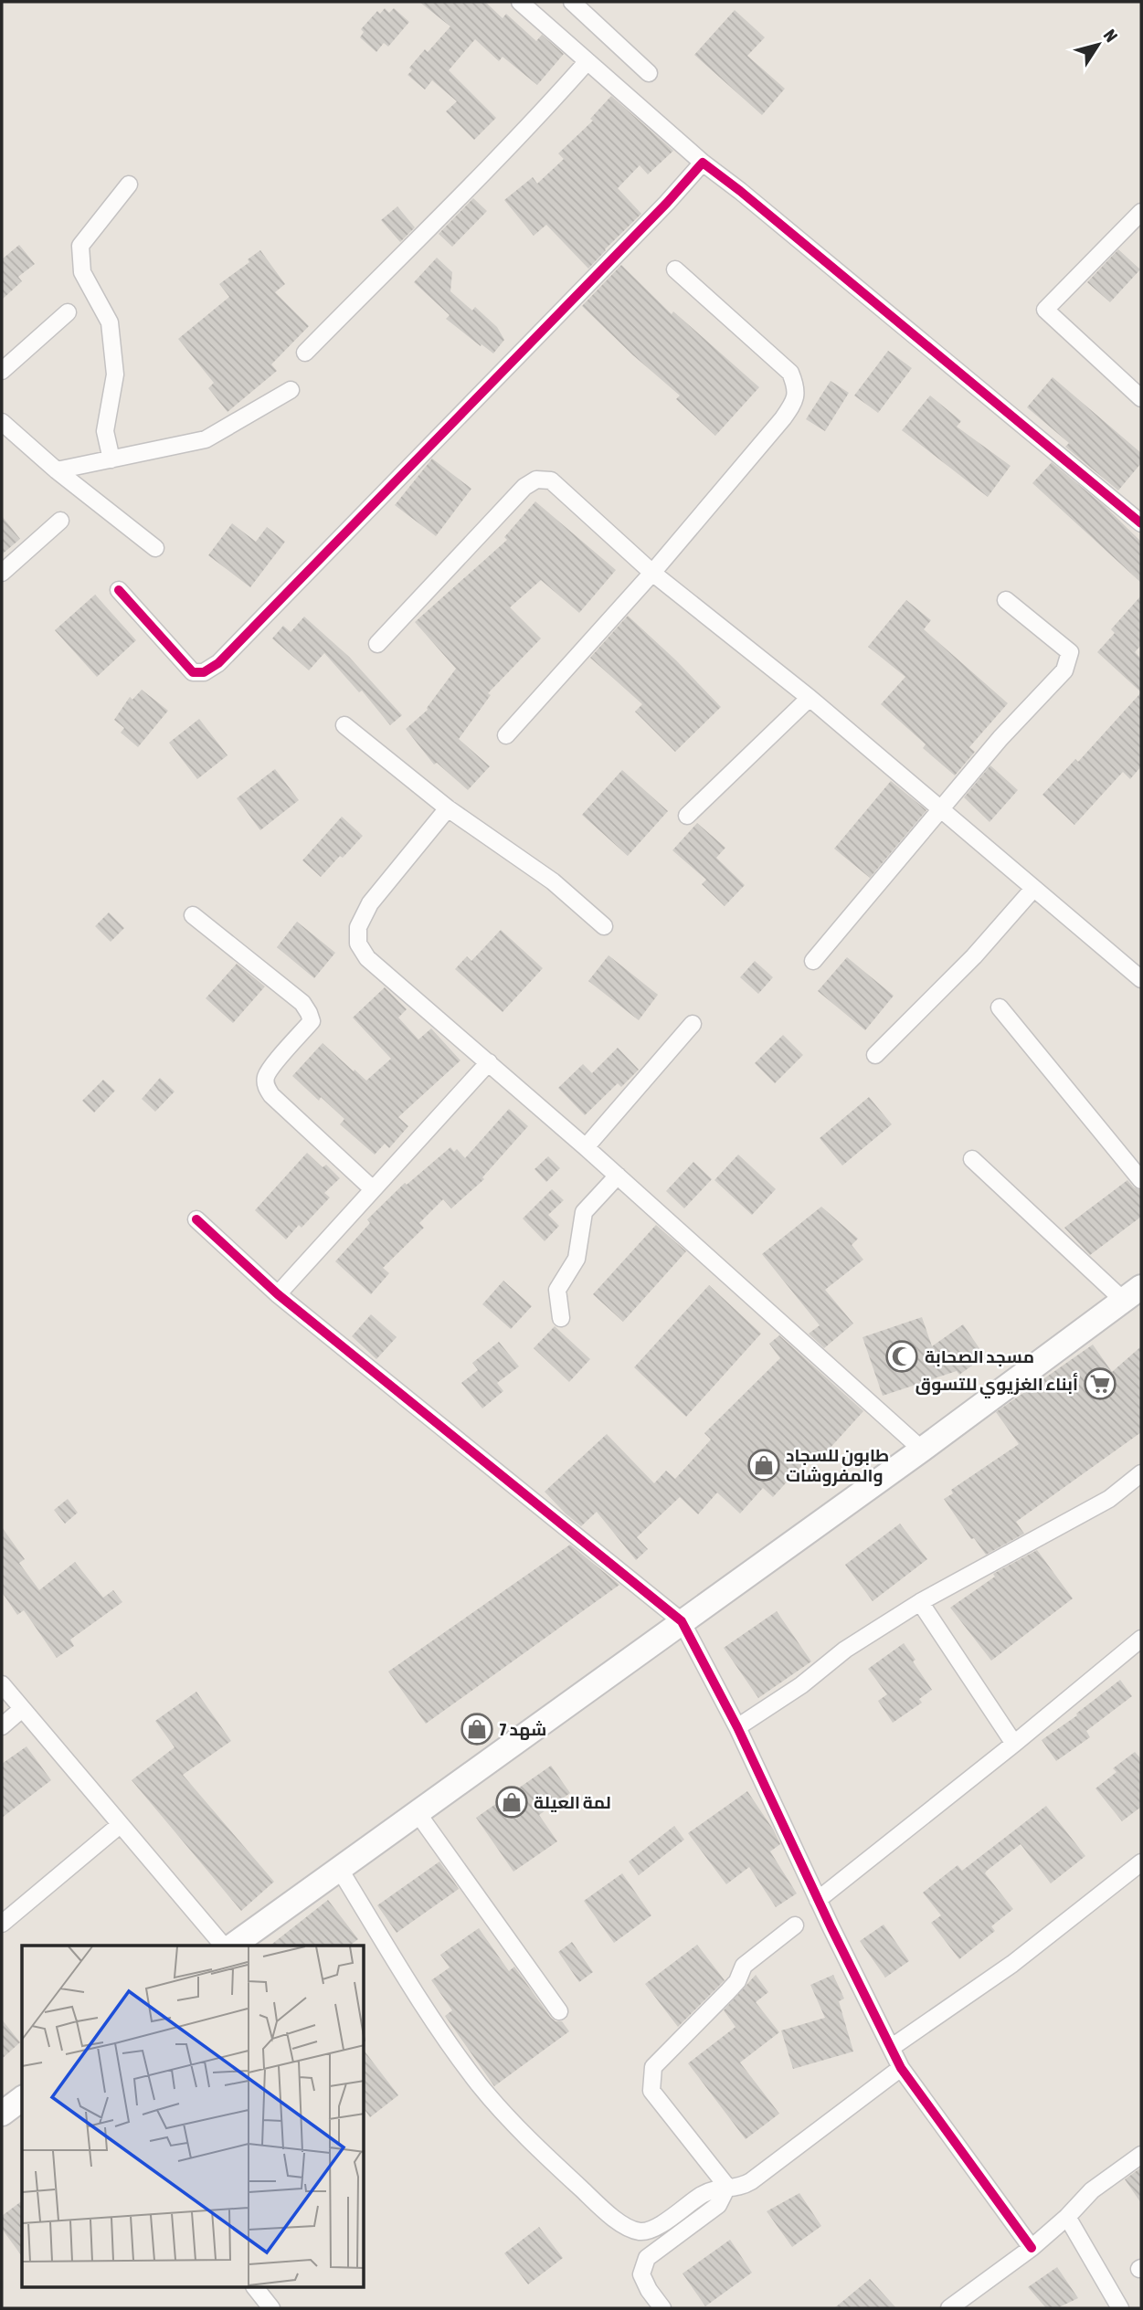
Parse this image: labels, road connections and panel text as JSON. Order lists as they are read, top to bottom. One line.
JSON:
{"places":{"mosque":["مسجد الصحابة"],"supermarket":["أبناء الغزيوي للتسوق"],"shop":["طابون للسجاد والمفروشات","شهد 7","لمة العيلة"]},"north":"top right"}
